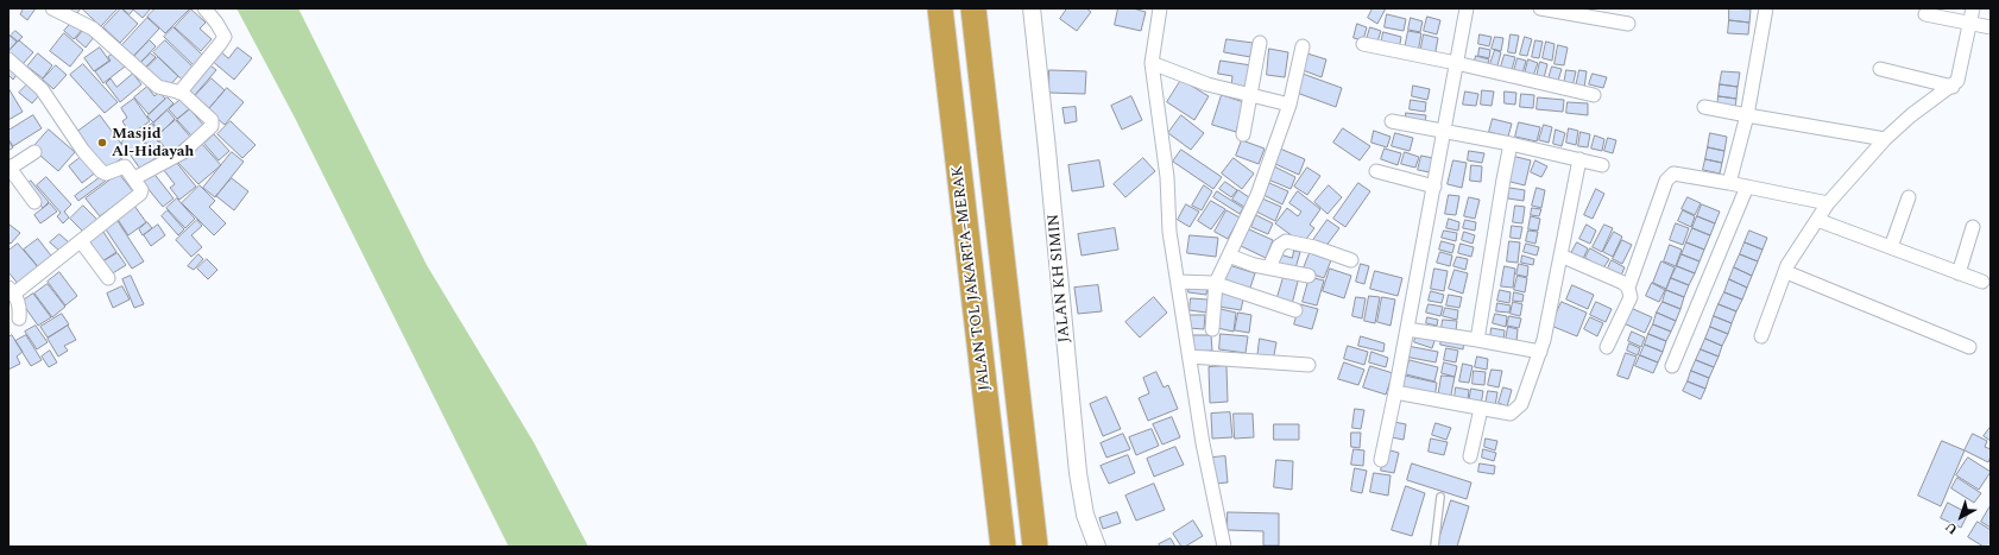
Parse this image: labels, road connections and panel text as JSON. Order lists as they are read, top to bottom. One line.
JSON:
{"streets":{"highway":["JALAN TOL JAKARTA–MERAK"],"street":["JALAN KH SIMIN"]},"places":["Masjid Al-Hidayah"],"north":"bottom left"}
